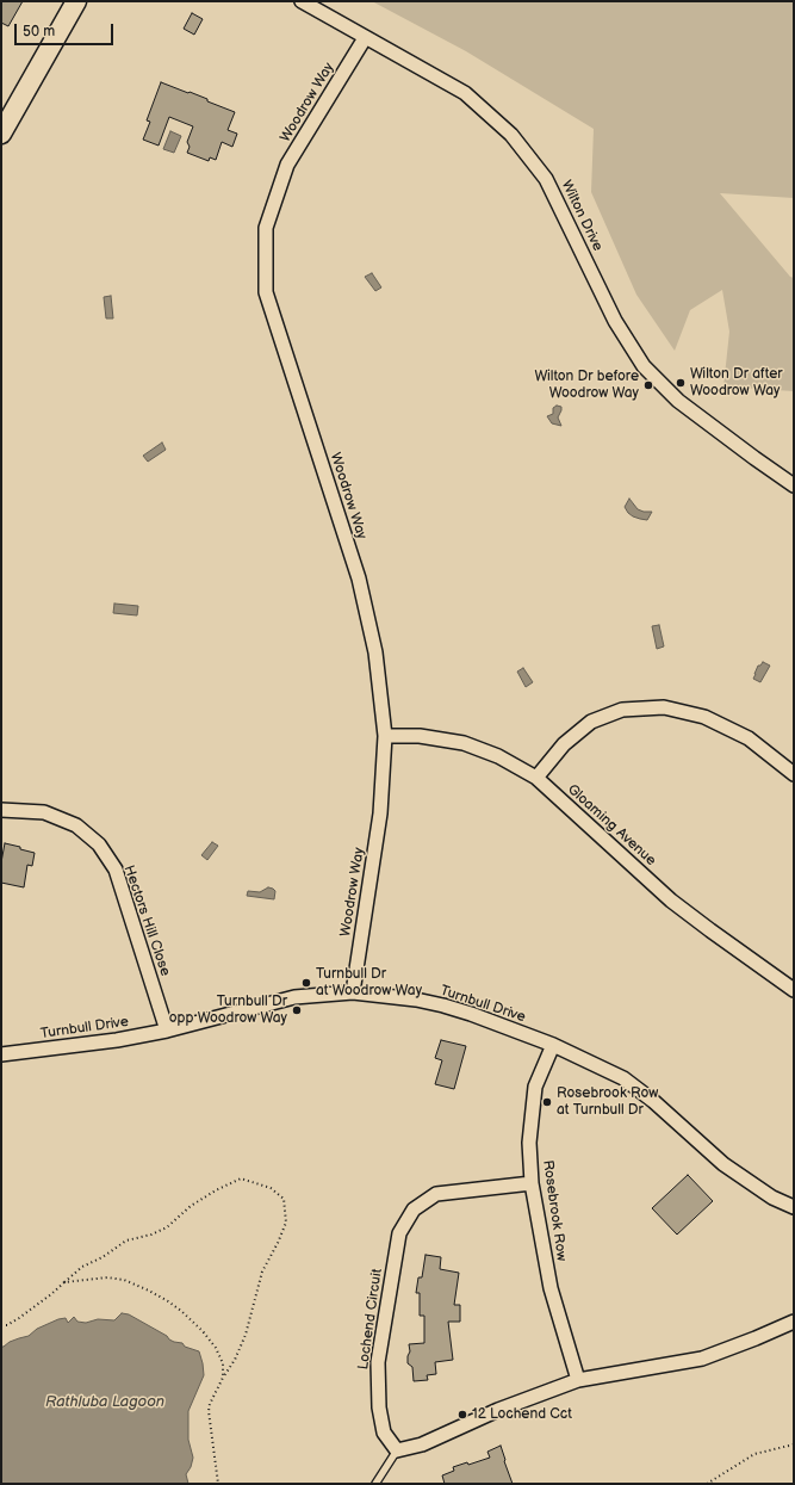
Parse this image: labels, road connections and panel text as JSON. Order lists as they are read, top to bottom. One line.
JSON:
{"streets":{"street":["Woodrow Way","Wilton Drive","Gloaming Avenue","Hectors Hill Close","Turnbull Drive","Rosebrook Row","Lochend Circuit"]},"crossings":[["Woodrow Way","Wilton Drive"],["Woodrow Way","Gloaming Avenue"],["Woodrow Way","Turnbull Drive"],["Hectors Hill Close","Turnbull Drive"],["Turnbull Drive","Rosebrook Row"],["Rosebrook Row","Lochend Circuit"]],"water":["Rathluba Lagoon"],"places":["Wilton Dr after Woodrow Way","Wilton Dr before Woodrow Way","Turnbull Dr at Woodrow Way","Turnbull Dr opp Woodrow Way","Rosebrook Row at Turnbull Dr","12 Lochend Cct"],"scale_bar":"50 m"}
